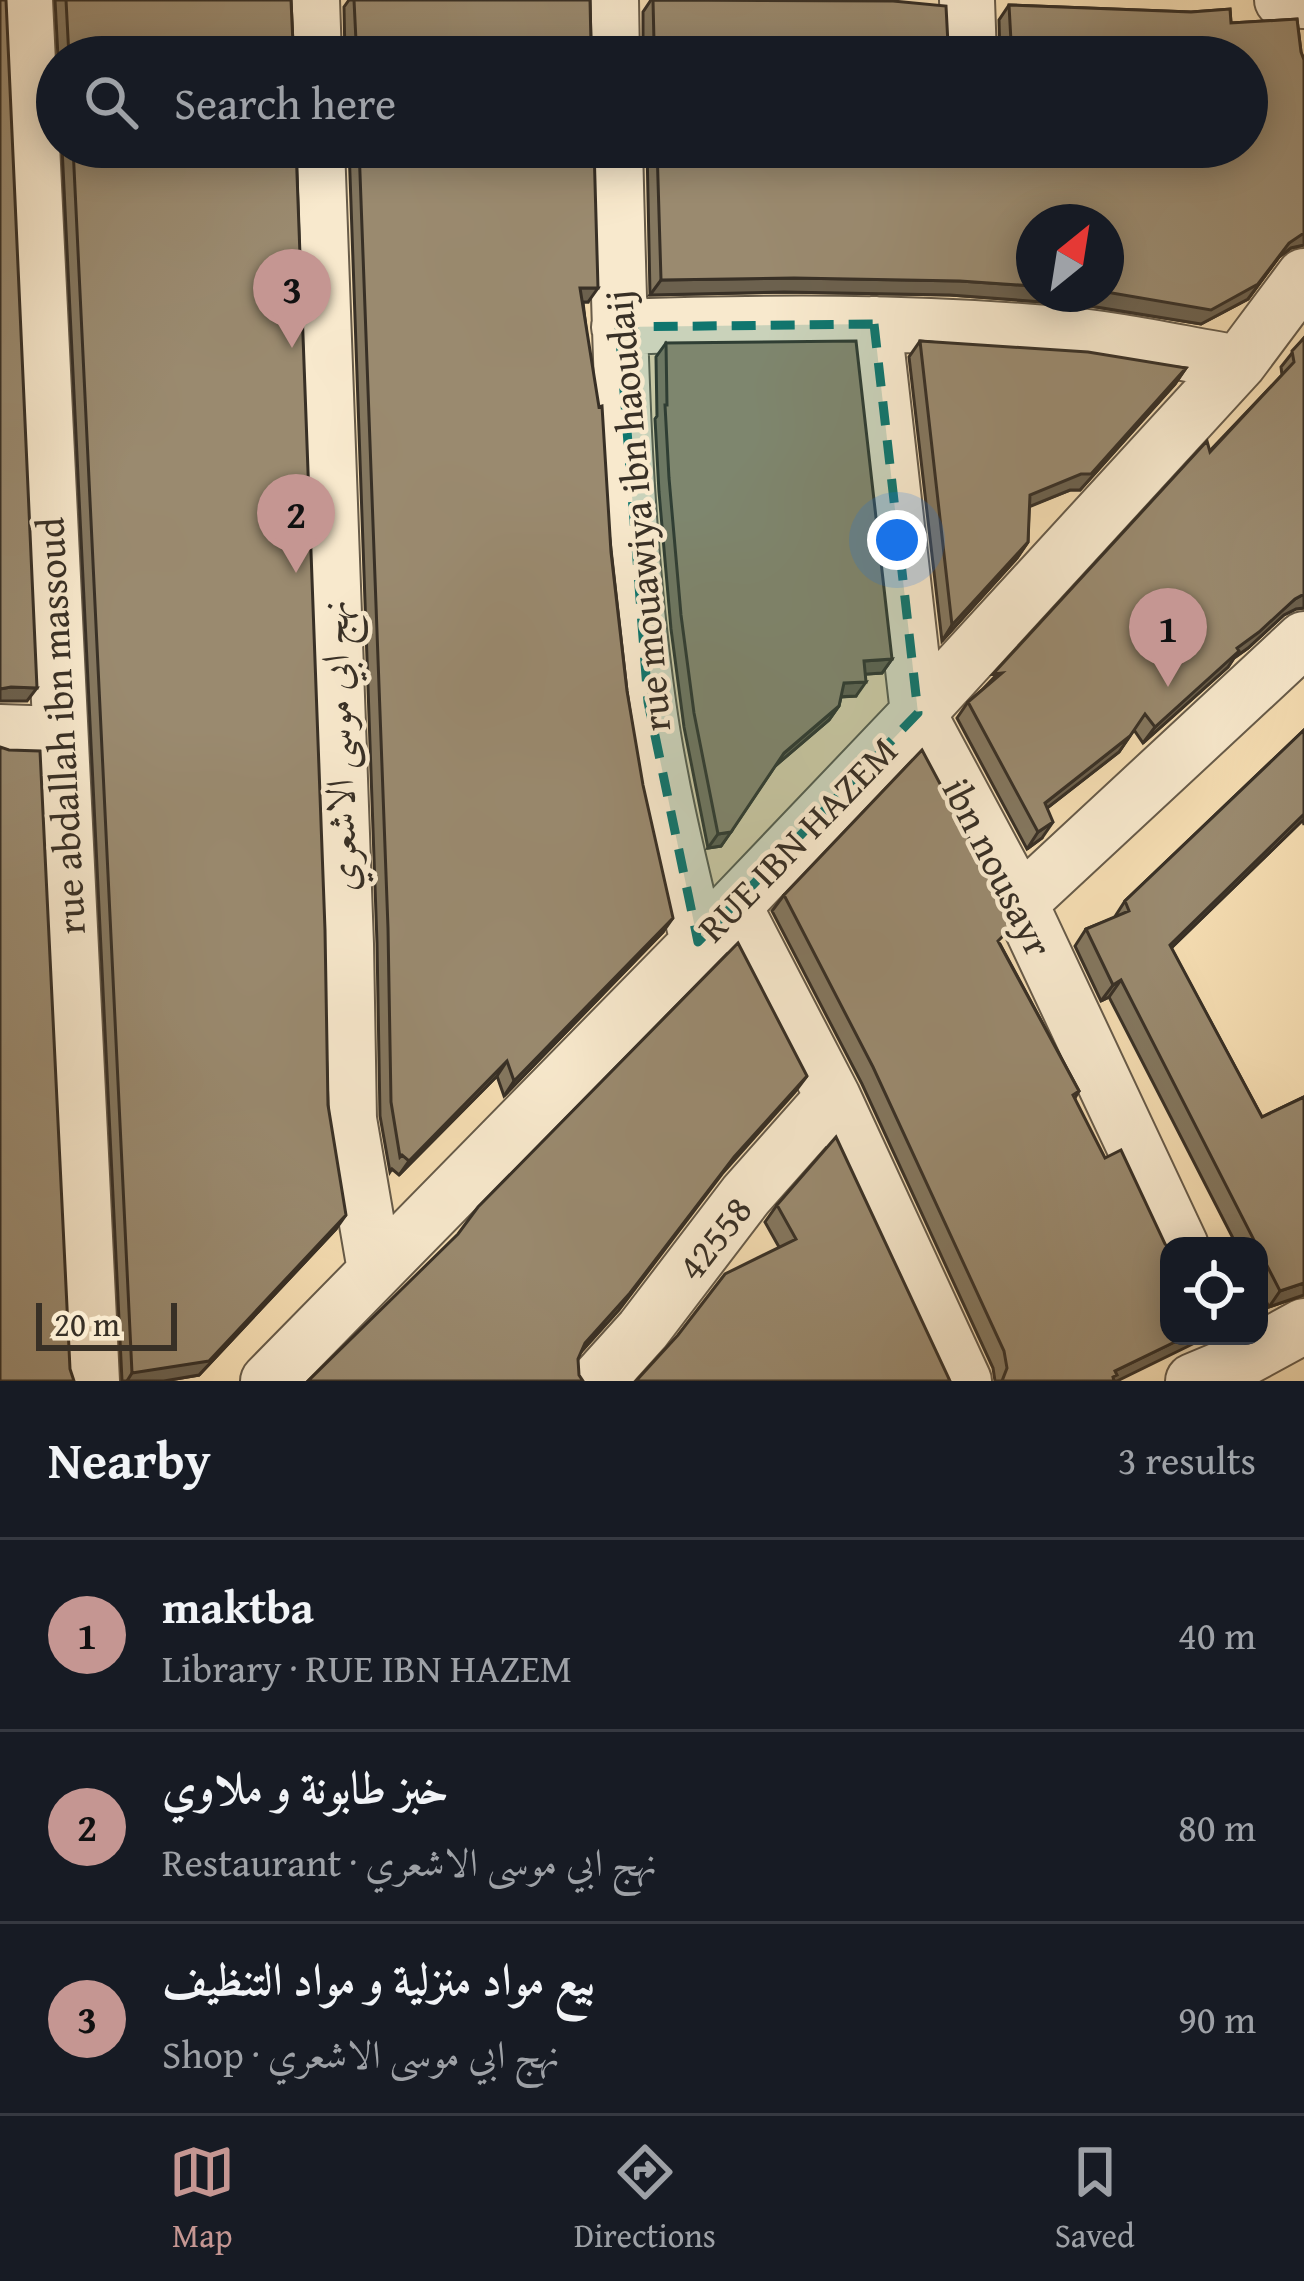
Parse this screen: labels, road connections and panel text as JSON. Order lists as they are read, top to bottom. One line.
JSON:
{"streets":{"street":["rue mouawiya ibn haoudaij","rue abdallah ibn massoud","نهج ابي موسى الاشعري","RUE IBN HAZEM","ibn nousayr","42558"]},"crossings":[["rue mouawiya ibn haoudaij","RUE IBN HAZEM"],["rue mouawiya ibn haoudaij","42558"],["نهج ابي موسى الاشعري","RUE IBN HAZEM"],["RUE IBN HAZEM","ibn nousayr"]],"scale_bar":"20 m","north":"top right","page":{"search":"Search here","pins":["3","2","1"],"scale":"20 m","heading":["Nearby","3 results"],"list":[{"mark":"1","name":"maktba","note":"Library · RUE IBN HAZEM","value":"40 m"},{"mark":"2","name":"خبز طابونة و ملاوي","note":"Restaurant · نهج ابي موسى الاشعري","value":"80 m"},{"mark":"3","name":"بيع مواد منزلية و مواد التنظيف","note":"Shop · نهج ابي موسى الاشعري","value":"90 m"}],"nav":["Map","Directions","Saved"]}}
